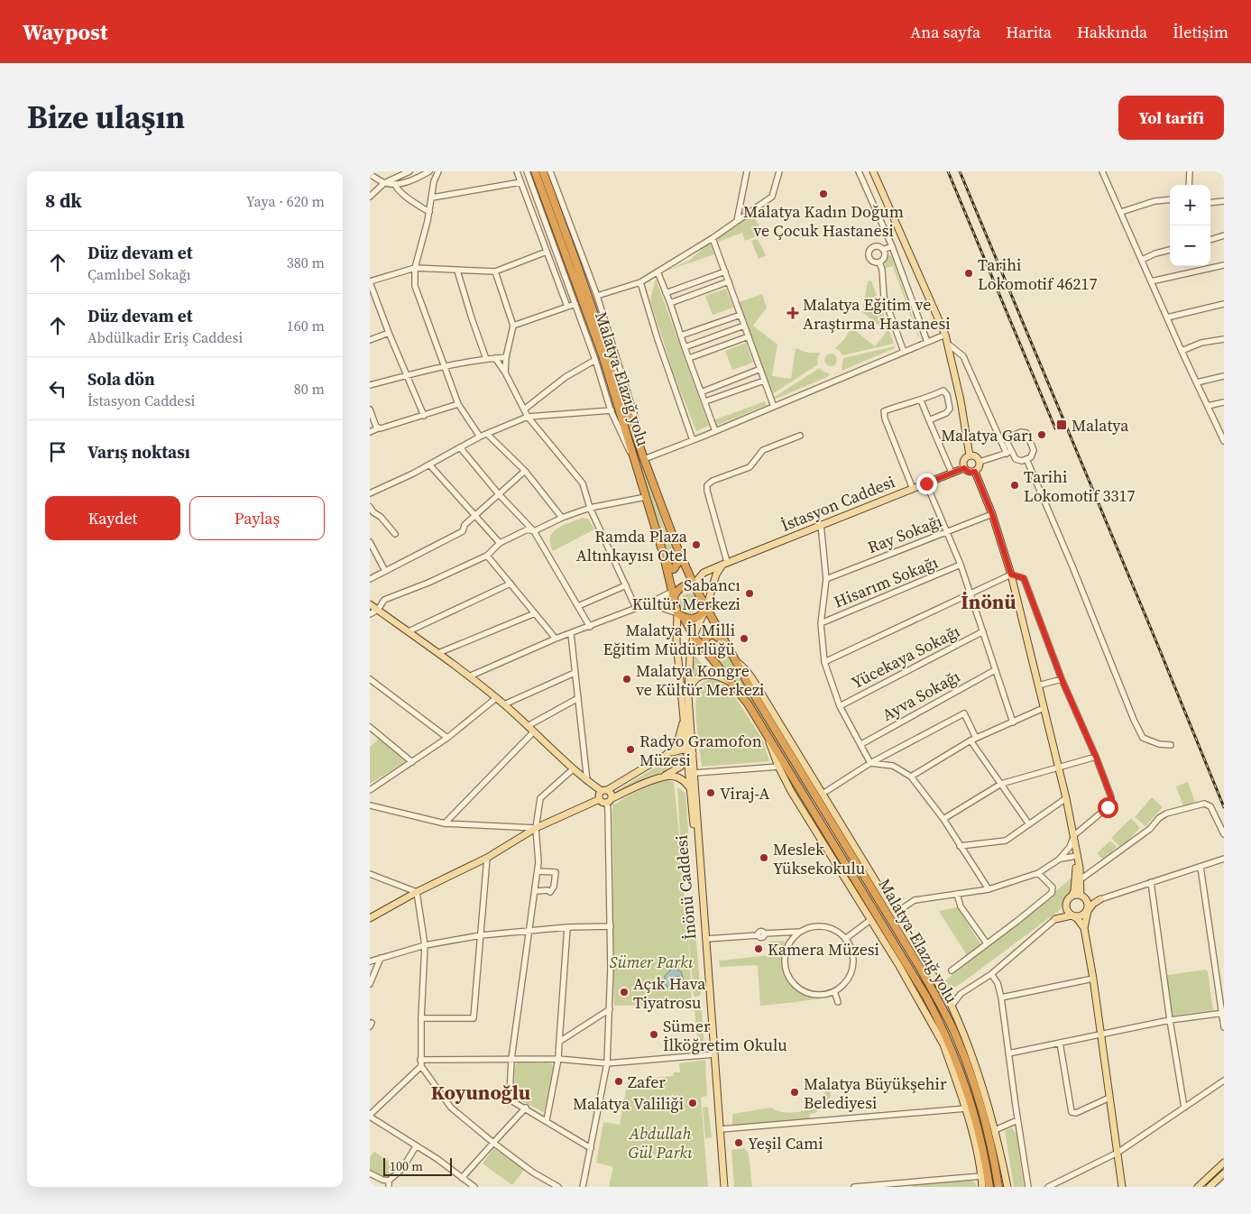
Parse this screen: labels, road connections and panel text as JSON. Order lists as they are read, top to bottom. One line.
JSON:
{"streets":{"highway":["Malatya-Elazığ yolu"],"main road":["İstasyon Caddesi","İnönü Caddesi"],"street":["Ray Sokağı","Hisarım Sokağı","Yücekaya Sokağı","Ayva Sokağı"]},"crossings":[["Malatya-Elazığ yolu","İstasyon Caddesi"],["Malatya-Elazığ yolu","İnönü Caddesi"],["İstasyon Caddesi","İnönü Caddesi"]],"districts":["İnönü","Koyunoğlu"],"parks":["Sümer Parkı","Abdullah Gül Parkı"],"places":{"other":["Malatya Kadın Doğum ve Çocuk Hastanesi","Tarihi Lokomotif 46217","Malatya Garı","Tarihi Lokomotif 3317","Ramda Plaza Altınkayısı Otel","Sabancı Kültür Merkezi","Malatya İl Milli Eğitim Müdürlüğü","Malatya Kongre ve Kültür Merkezi","Radyo Gramofon Müzesi","Viraj-A","Meslek Yüksekokulu","Kamera Müzesi","Açık Hava Tiyatrosu","Sümer İlköğretim Okulu","Zafer","Malatya Büyükşehir Belediyesi","Malatya Valiliği","Yeşil Cami"],"health":["Malatya Eğitim ve Araştırma Hastanesi"],"transit":["Malatya"]},"scale_bar":"100 m","page":{"header":"Waypost","nav":["Ana sayfa","Harita","Hakkında","İletişim"],"title":"Bize ulaşın","buttons":["Yol tarifi",["Kaydet","Paylaş"]],"heading":["8 dk","Yaya · 620 m"],"map_buttons":["+","−"],"list":[["Düz devam et","Çamlıbel Sokağı","380 m"],["Düz devam et","Abdülkadir Eriş Caddesi","160 m"],["Sola dön","İstasyon Caddesi","80 m"],"Varış noktası"],"scale":"100 m"}}
